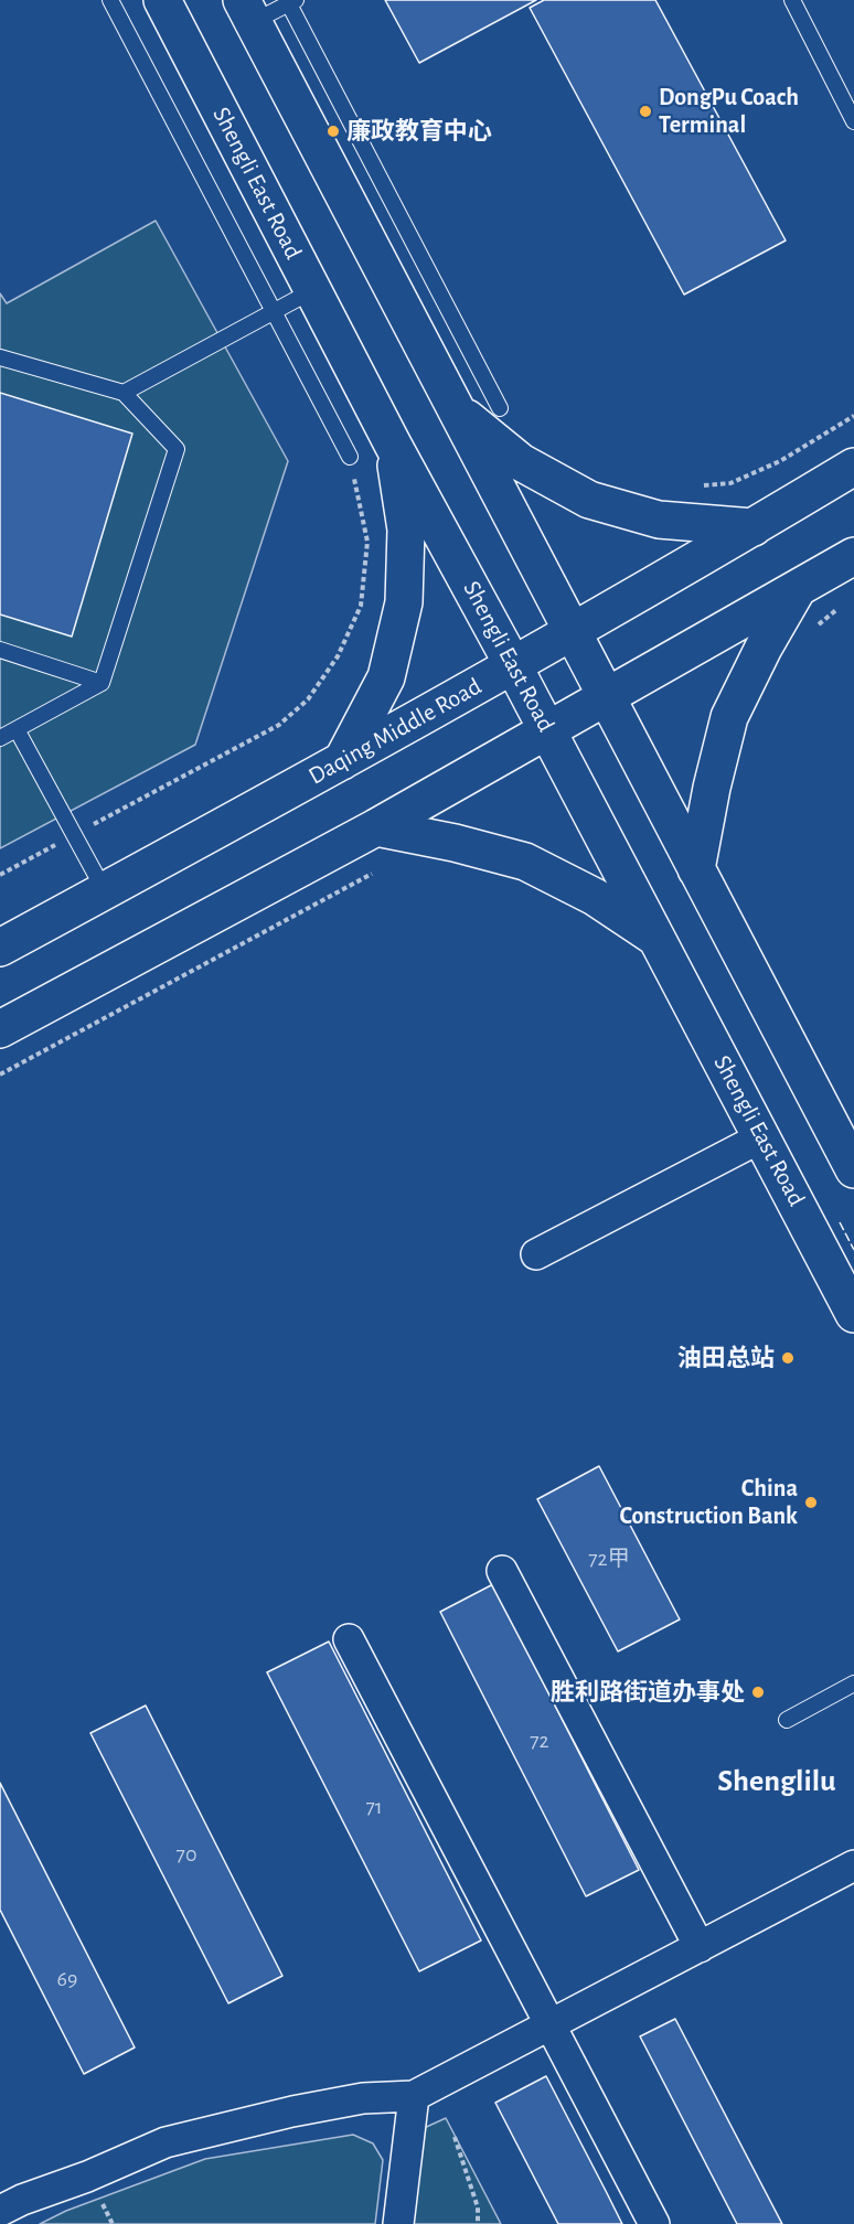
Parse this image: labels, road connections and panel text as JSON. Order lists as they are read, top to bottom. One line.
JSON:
{"streets":{"main road":["Shengli East Road","Daqing Middle Road"]},"crossings":[["Shengli East Road","Daqing Middle Road"]],"districts":["Shenglilu"],"places":["DongPu Coach Terminal","廉政教育中心","油田总站","China Construction Bank","胜利路街道办事处"],"house_numbers":["72甲","72","71","70","69"]}
